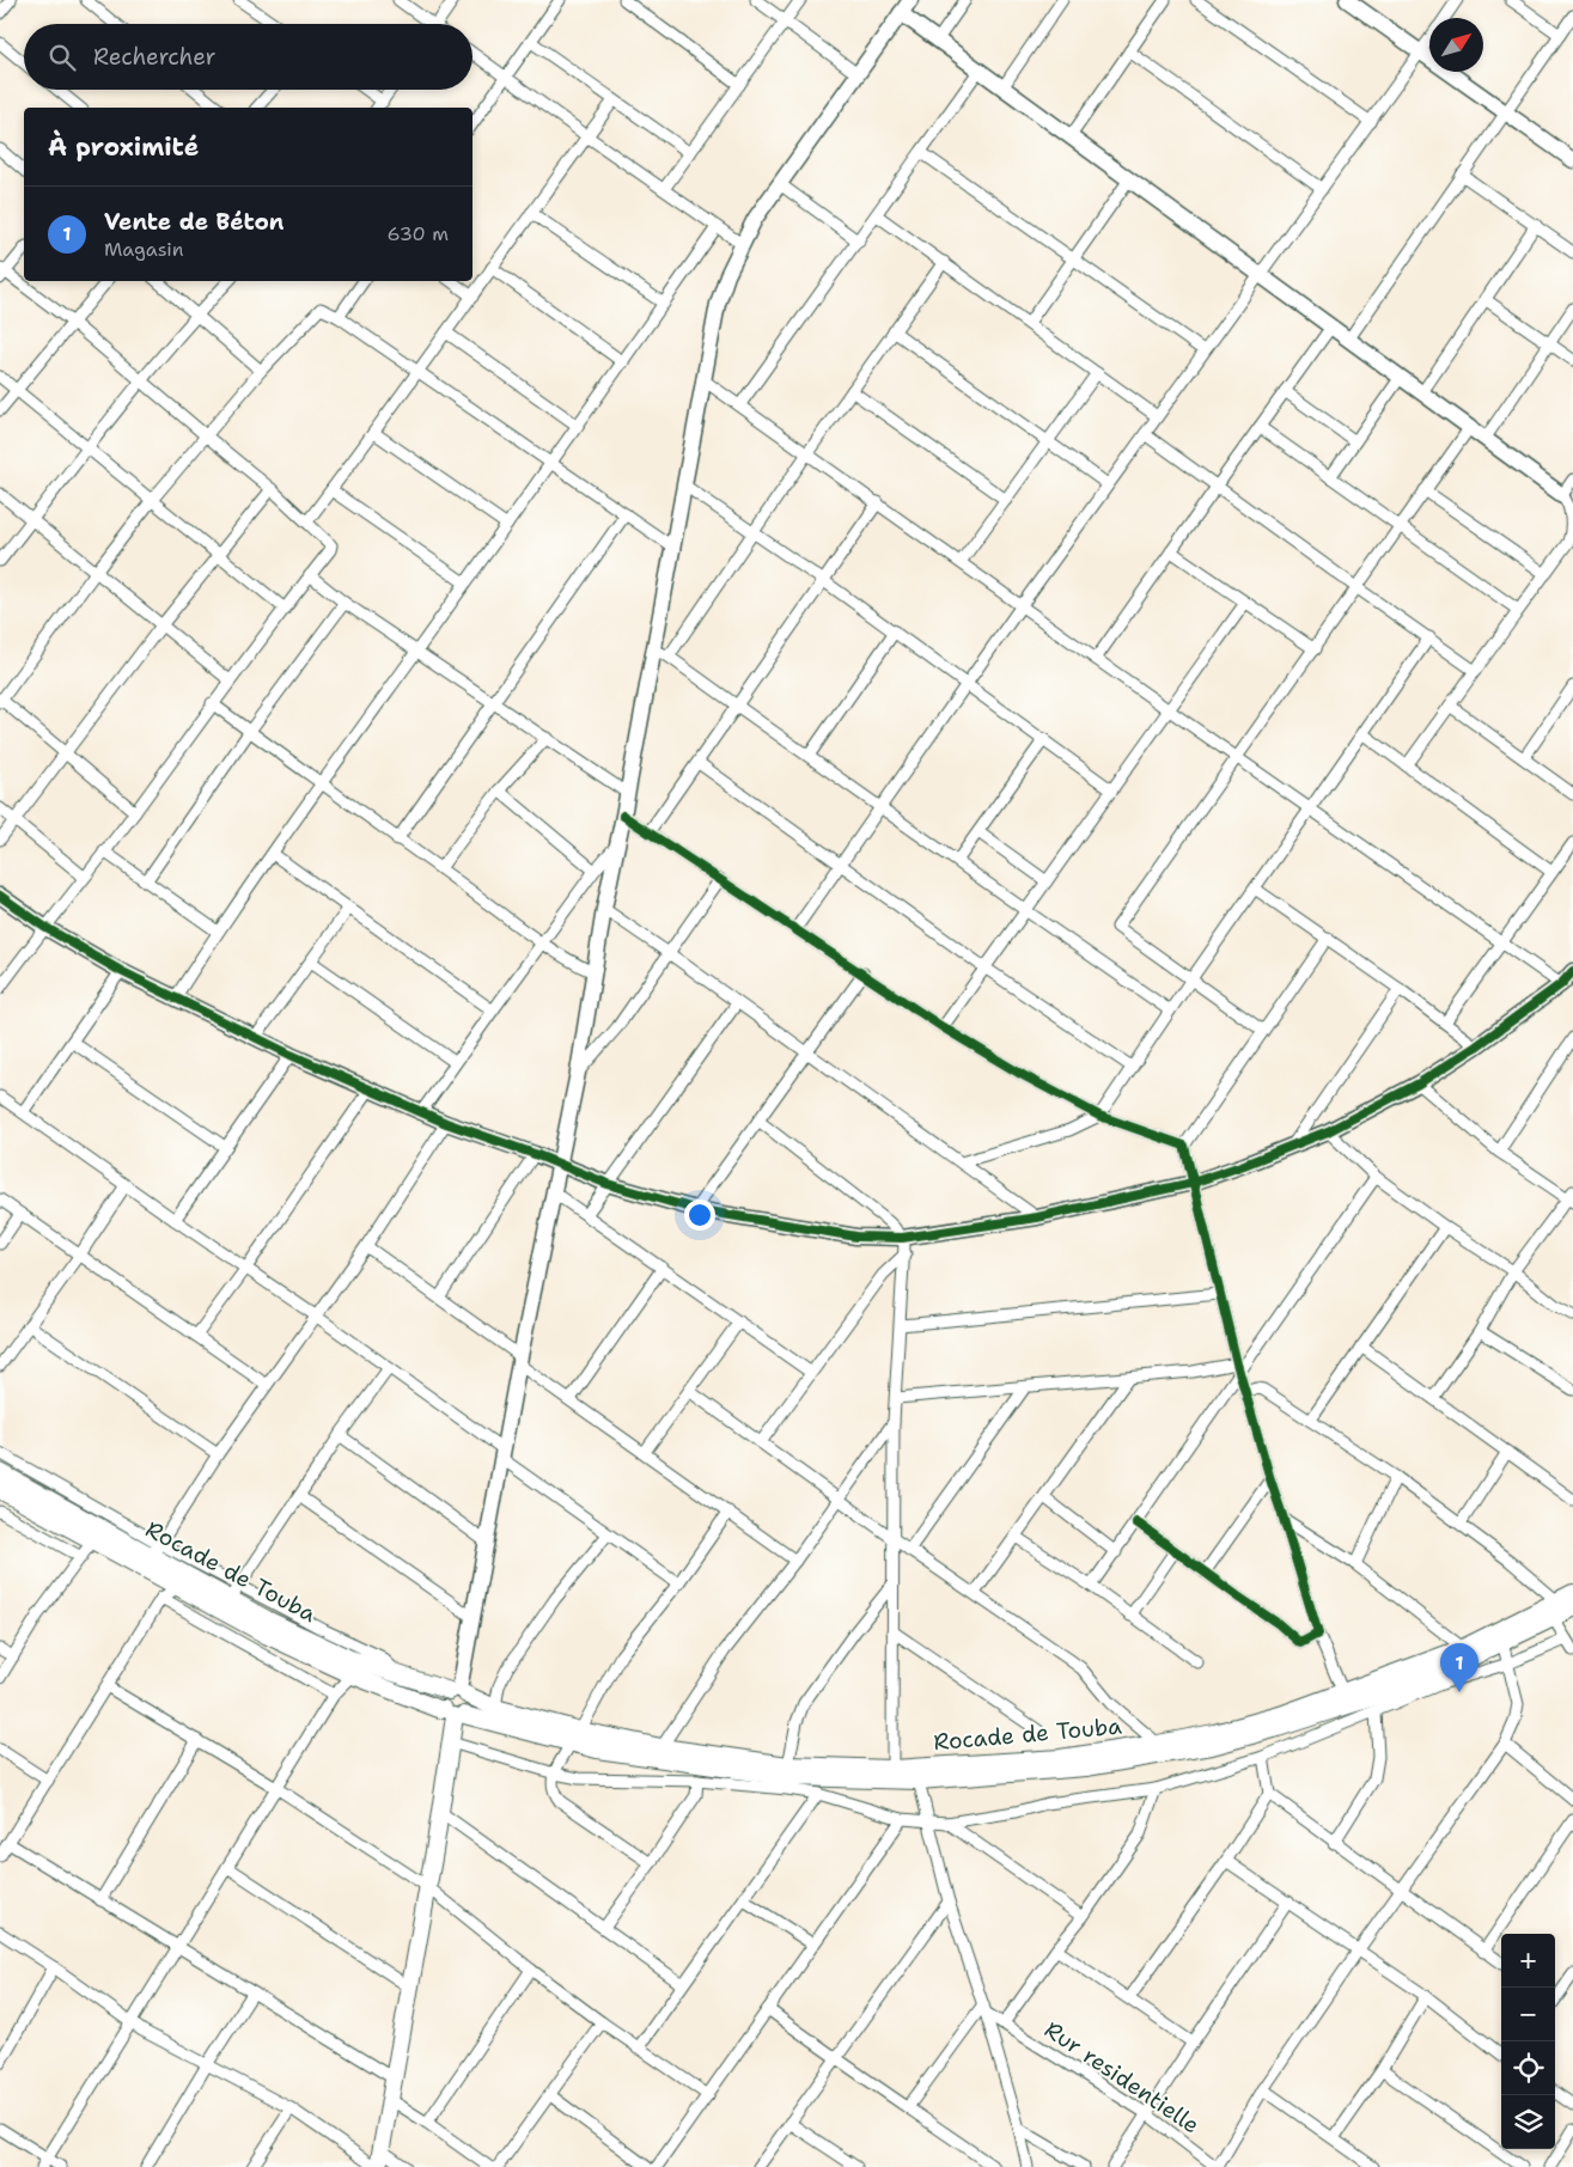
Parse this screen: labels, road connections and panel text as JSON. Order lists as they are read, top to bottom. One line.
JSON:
{"streets":{"main road":["Rocade de Touba"],"street":["Rur residentielle"]},"north":"top right","page":{"search":"Rechercher","heading":"À proximité","list":[{"mark":"1","name":"Vente de Béton","note":"Magasin","value":"630 m"}],"pins":"1","map_buttons":["+","−"]}}
